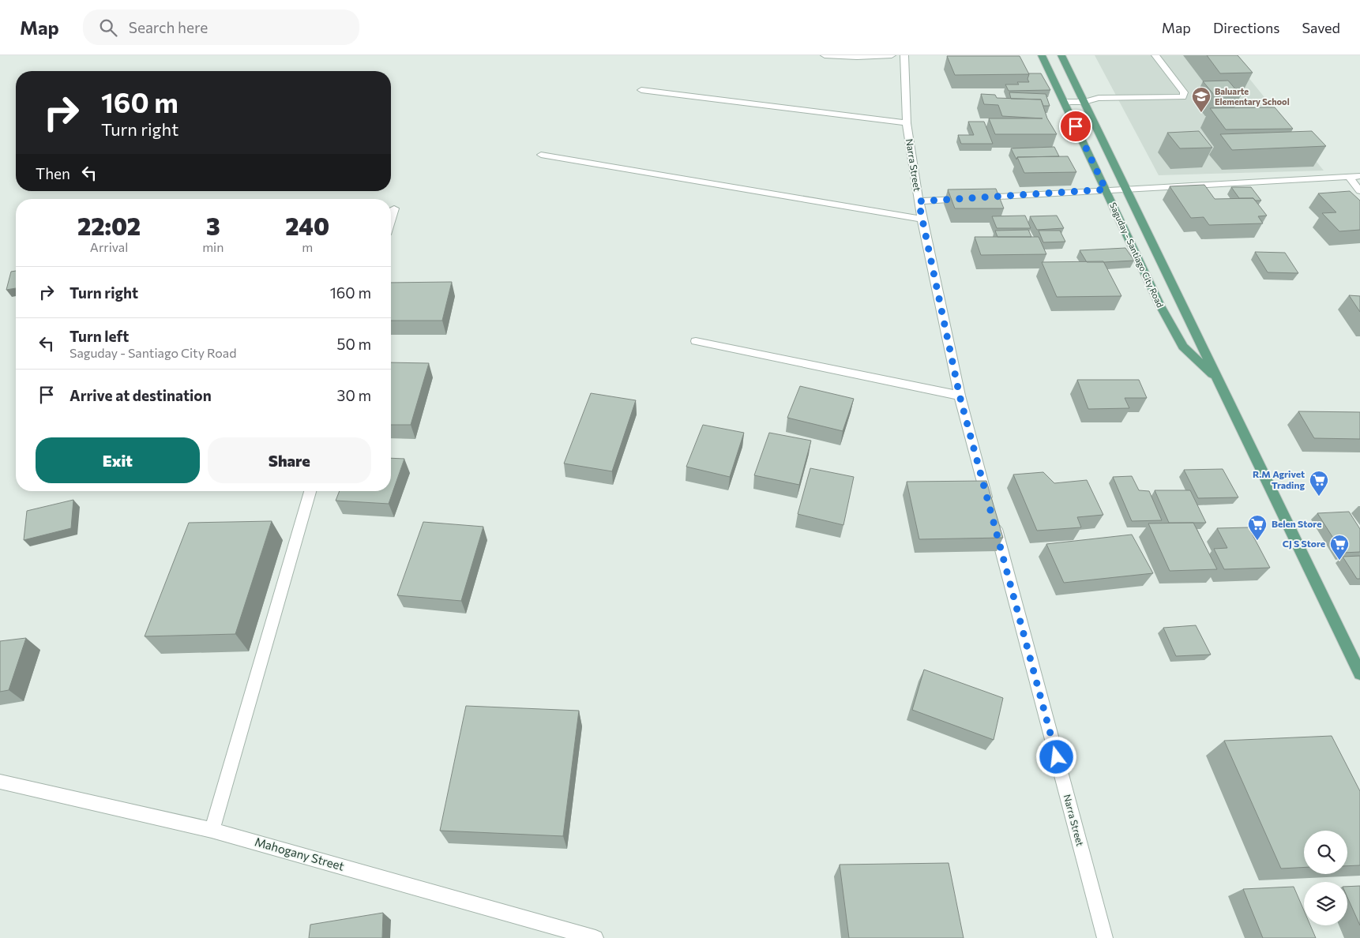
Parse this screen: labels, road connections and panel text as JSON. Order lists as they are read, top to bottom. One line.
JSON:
{"streets":{"main road":["Saguday - Santiago City Road"],"street":["Narra Street","Mahogany Street"]},"places":{"school or university":["Baluarte Elementary School"],"supermarket":["R.M Agrivet Trading","Belen Store","CJ S Store"]},"page":{"header":"Map","search":"Search here","nav":["Map","Directions","Saved"],"turn":["160 m","Turn right"],"then":"Then","eta":["22:02","Arrival","3","min","240","m"],"list":[{"name":"Turn right","value":"160 m"},{"name":"Turn left","note":"Saguday - Santiago City Road","value":"50 m"},{"name":"Arrive at destination","value":"30 m"}],"buttons":["Exit","Share"]}}
